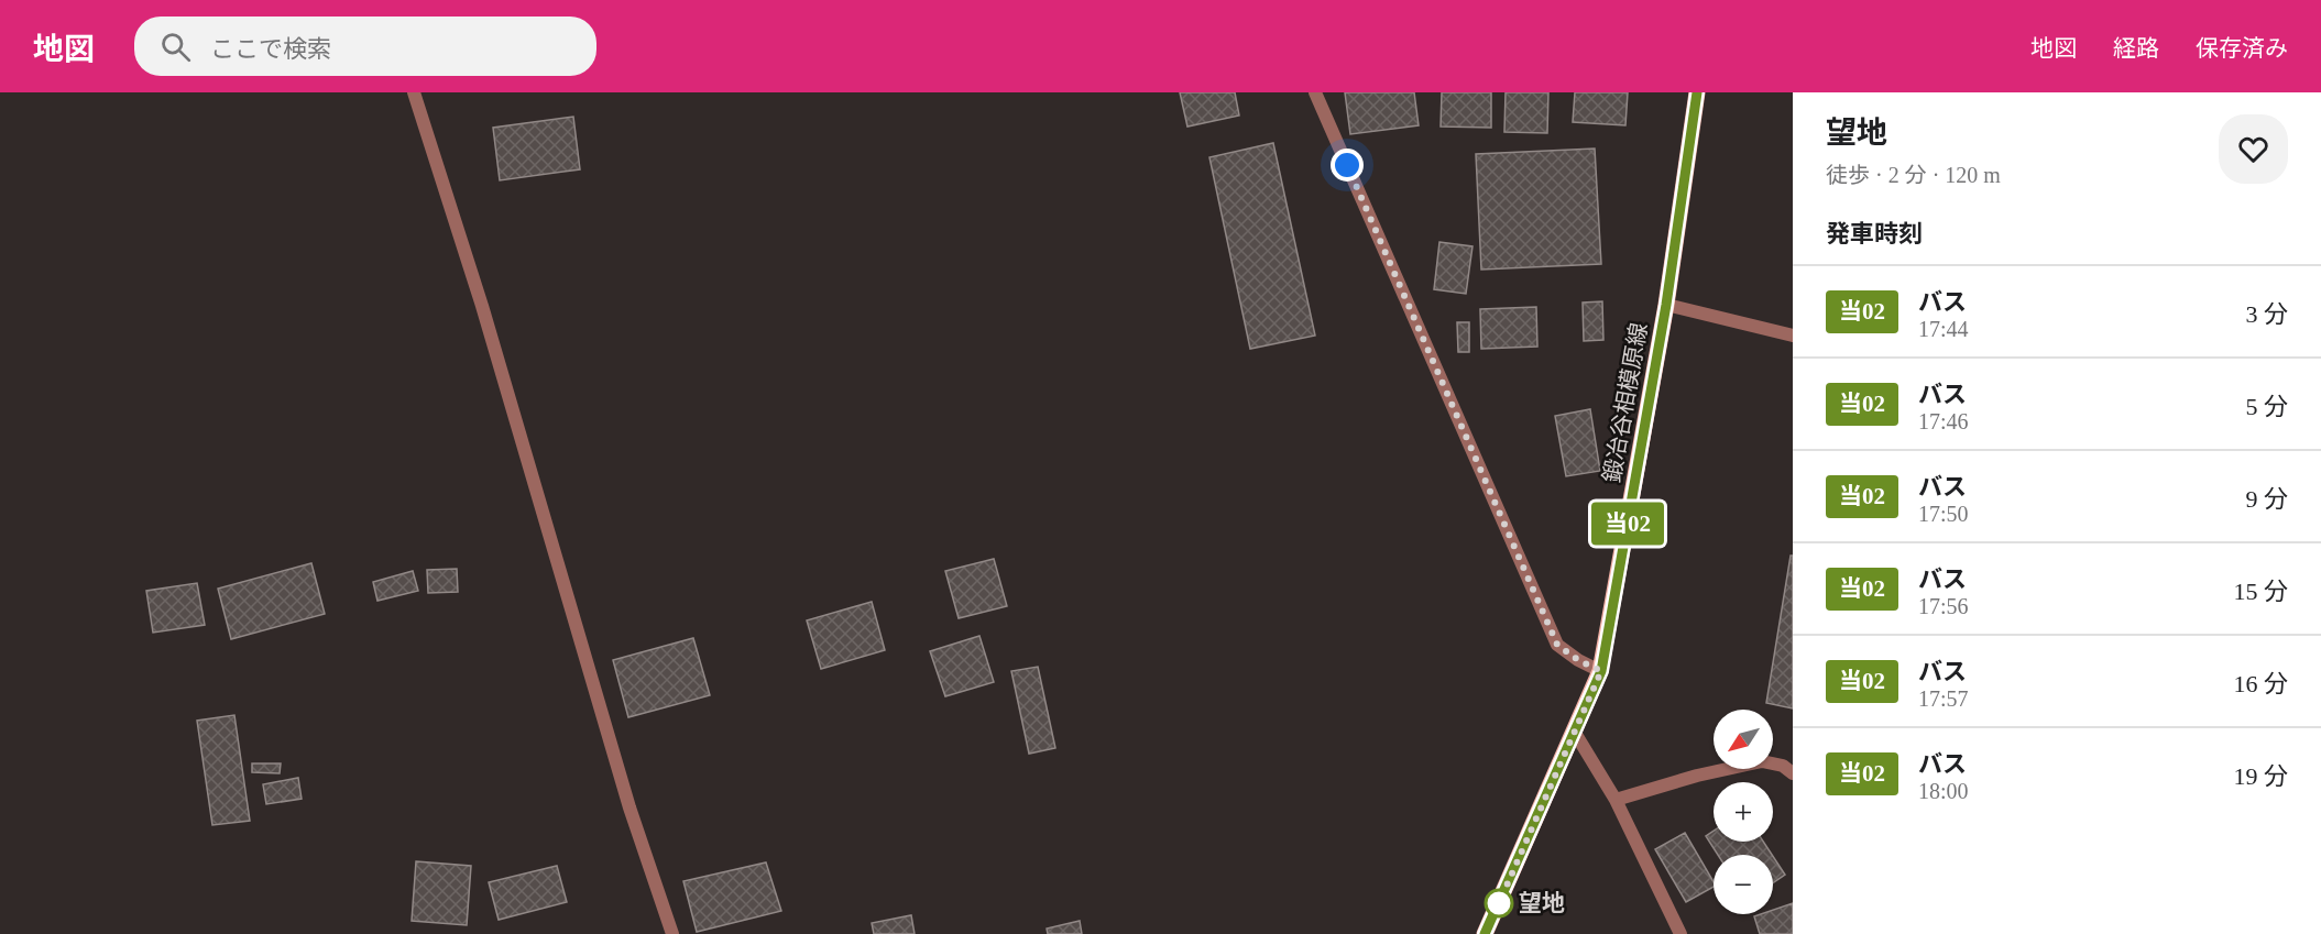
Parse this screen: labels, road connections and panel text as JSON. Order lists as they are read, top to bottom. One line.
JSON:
{"streets":{"main road":["鍛冶谷相模原線"]},"places":["望地"],"lines":["bus line 当02"],"north":"bottom left","page":{"header":"地図","search":"ここで検索","nav":["地図","経路","保存済み"],"on_map":"当02","heading":[["望地","徒歩 · 2 分 · 120 m"],"発車時刻"],"list":[{"mark":"当02","name":"バス","note":"17:44","value":"3 分"},{"mark":"当02","name":"バス","note":"17:46","value":"5 分"},{"mark":"当02","name":"バス","note":"17:50","value":"9 分"},{"mark":"当02","name":"バス","note":"17:56","value":"15 分"},{"mark":"当02","name":"バス","note":"17:57","value":"16 分"},{"mark":"当02","name":"バス","note":"18:00","value":"19 分"}],"map_buttons":["+","−"]}}
